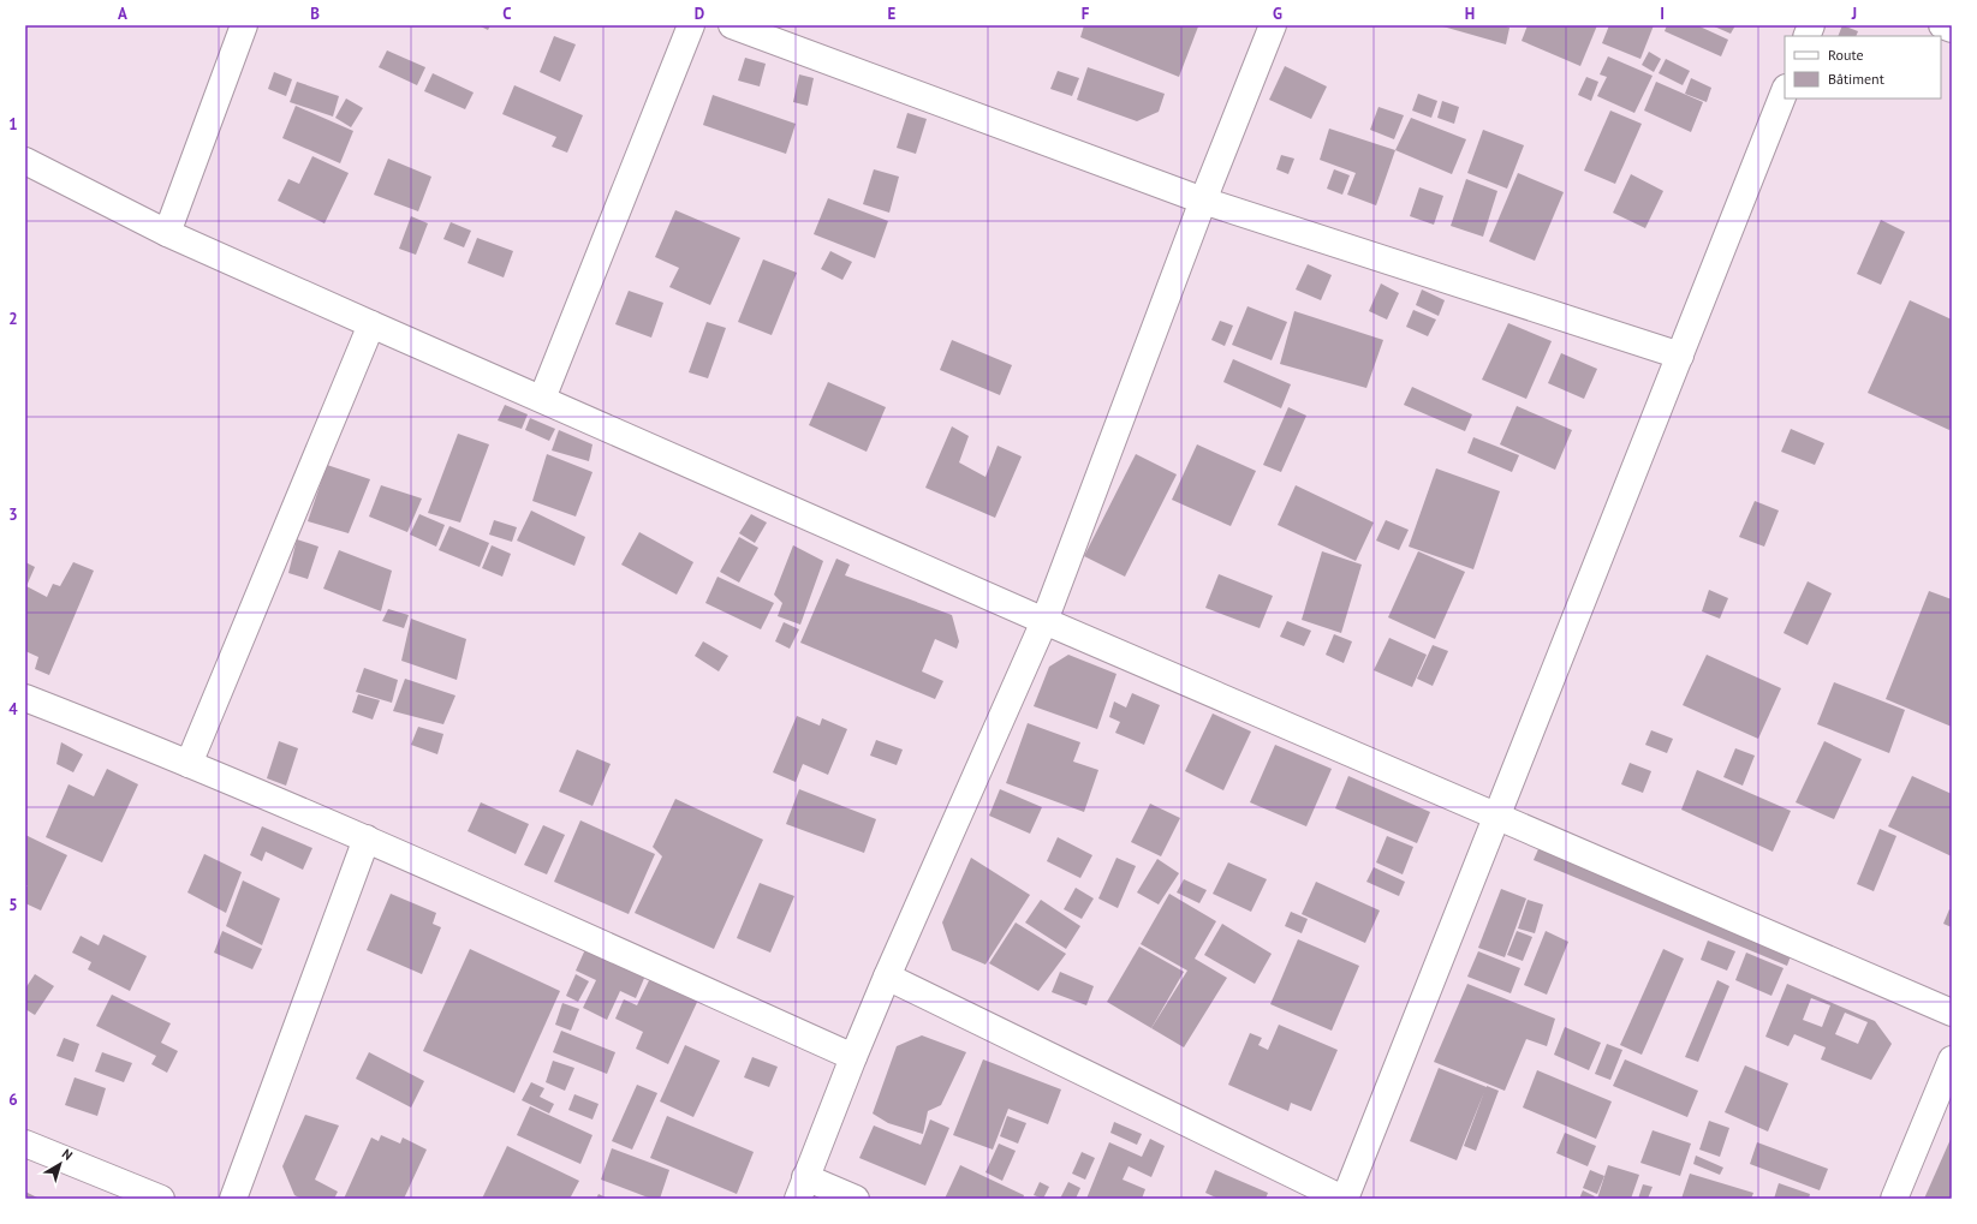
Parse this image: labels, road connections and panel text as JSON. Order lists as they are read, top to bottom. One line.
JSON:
{"legend":["Route","Bâtiment"],"north":"top right","grid":{"columns":["A","B","C","D","E","F","G","H","I","J"],"rows":["1","2","3","4","5","6"]}}
